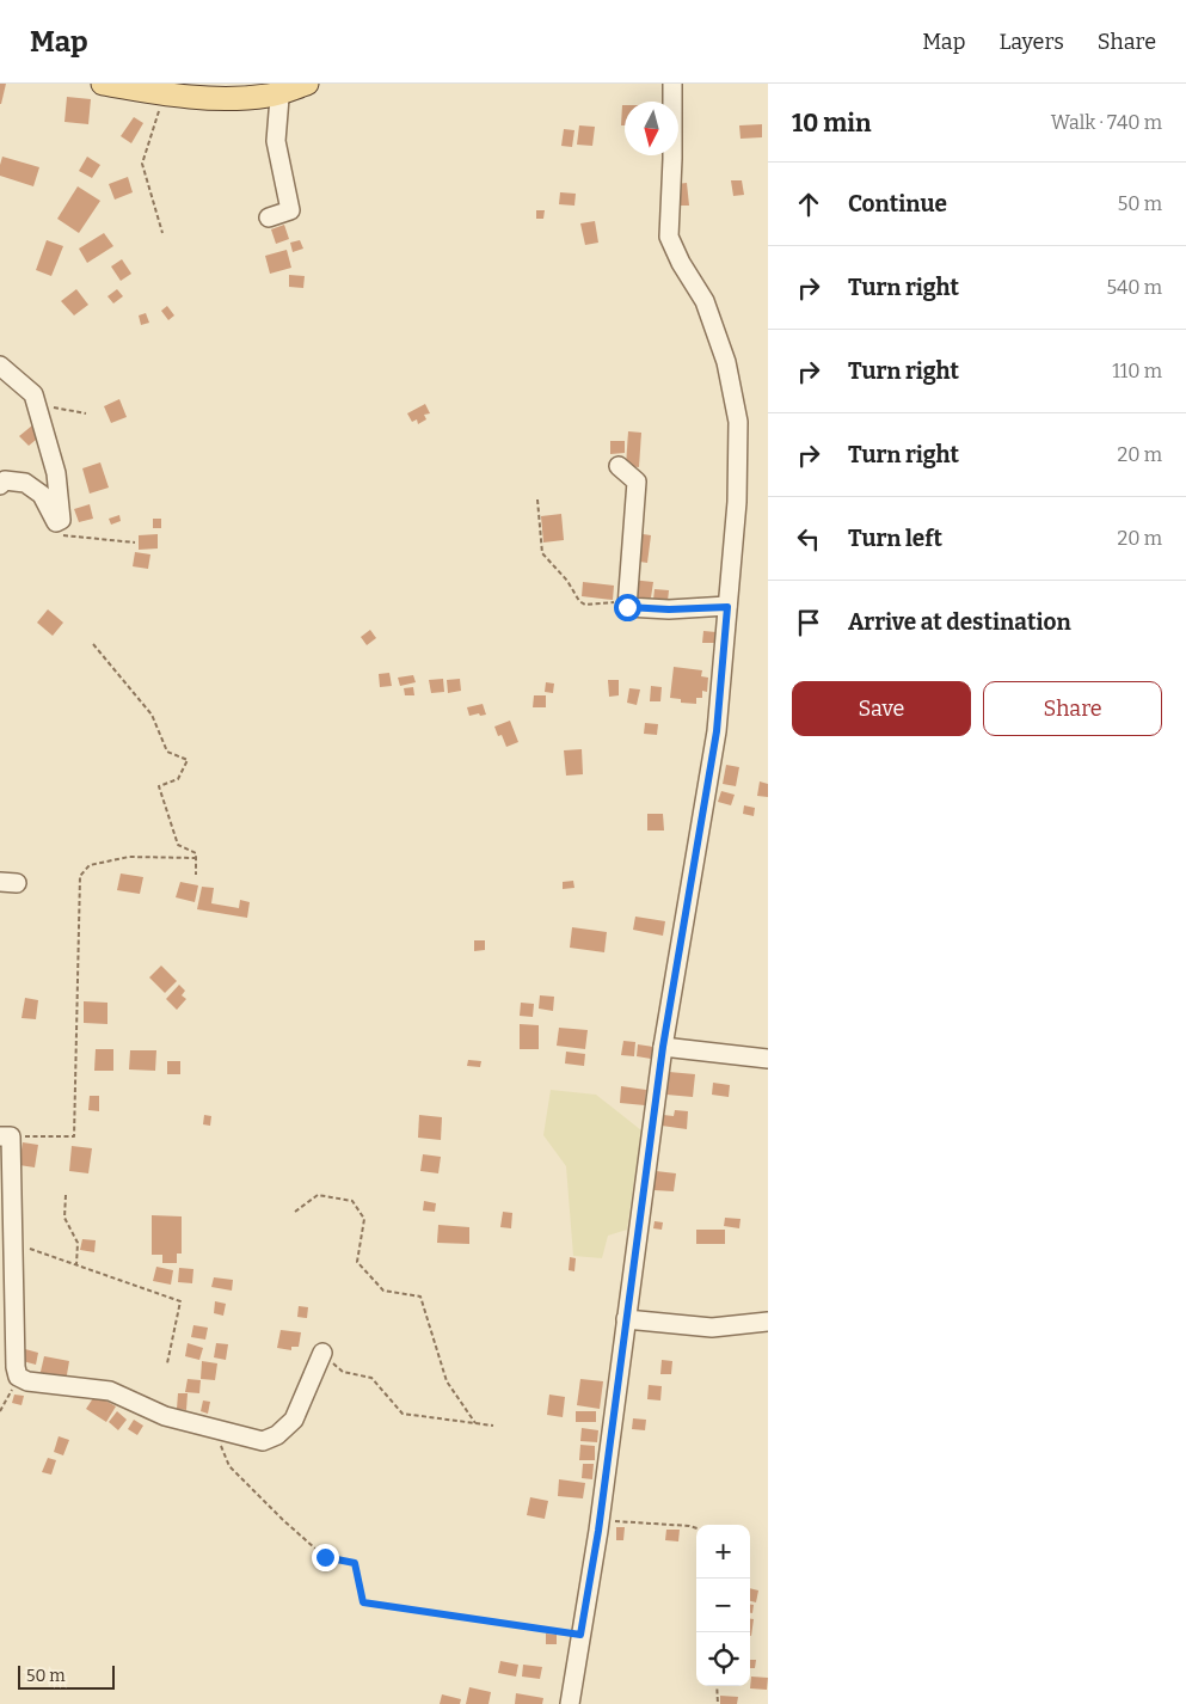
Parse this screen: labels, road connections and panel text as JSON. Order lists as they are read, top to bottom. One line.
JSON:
{"scale_bar":"50 m","north":"bottom","page":{"header":"Map","nav":["Map","Layers","Share"],"heading":["10 min","Walk · 740 m"],"list":[["Continue","50 m"],["Turn right","540 m"],["Turn right","110 m"],["Turn right","20 m"],["Turn left","20 m"],"Arrive at destination"],"buttons":["Save","Share"],"map_buttons":["+","−"],"scale":"50 m"}}
